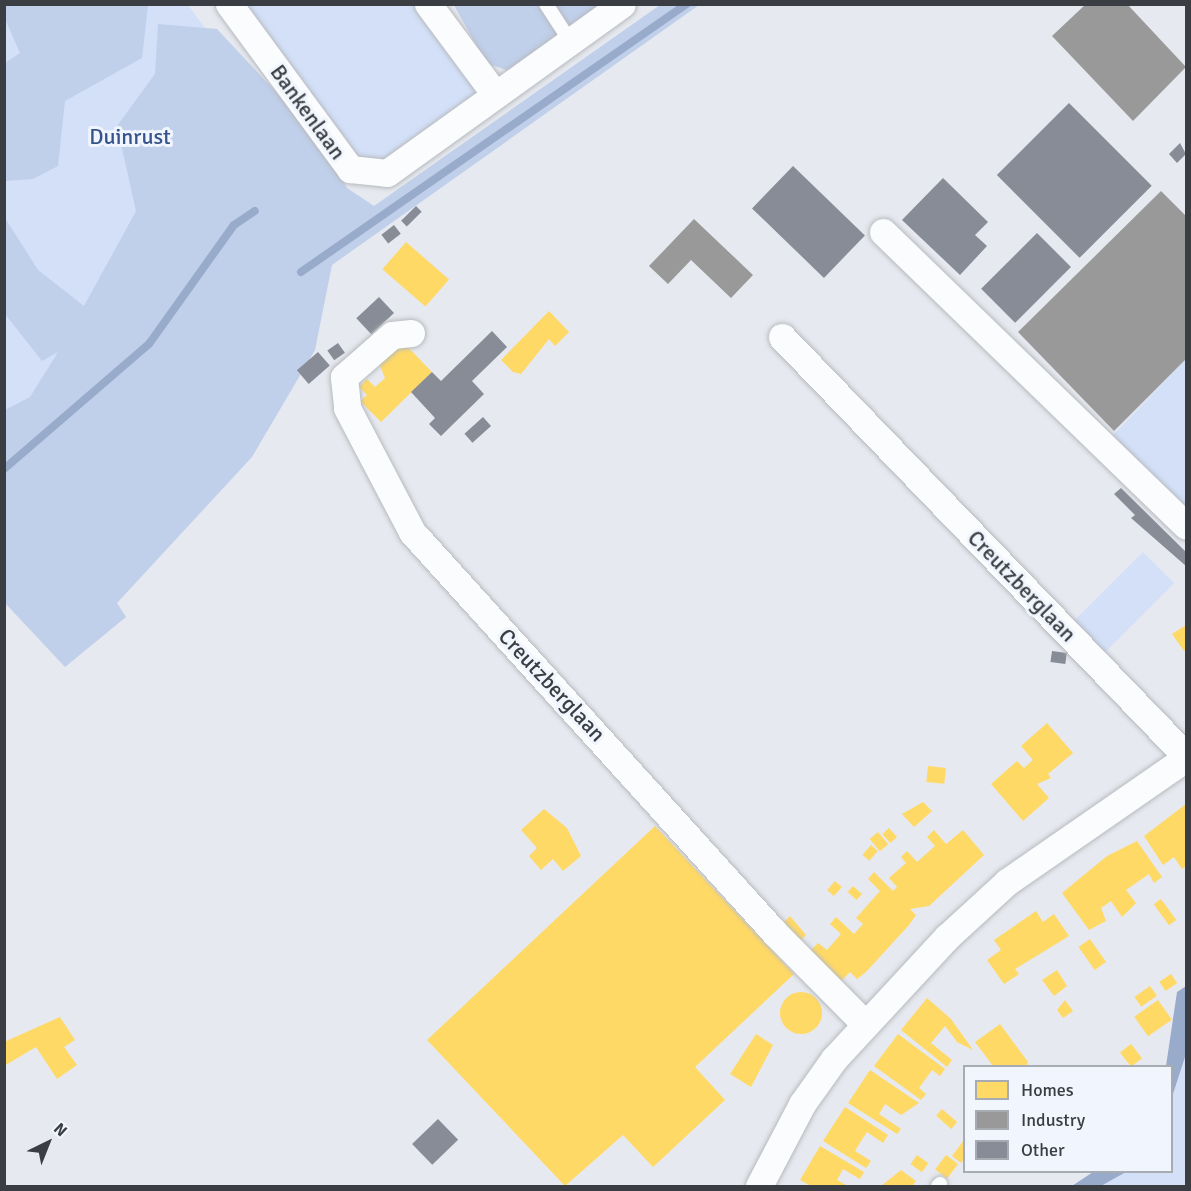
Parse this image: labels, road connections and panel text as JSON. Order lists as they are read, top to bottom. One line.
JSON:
{"streets":{"street":["Bankenlaan","Creutzberglaan"]},"parks":["Duinrust"],"legend":["Homes","Industry","Other"],"north":"top right"}
